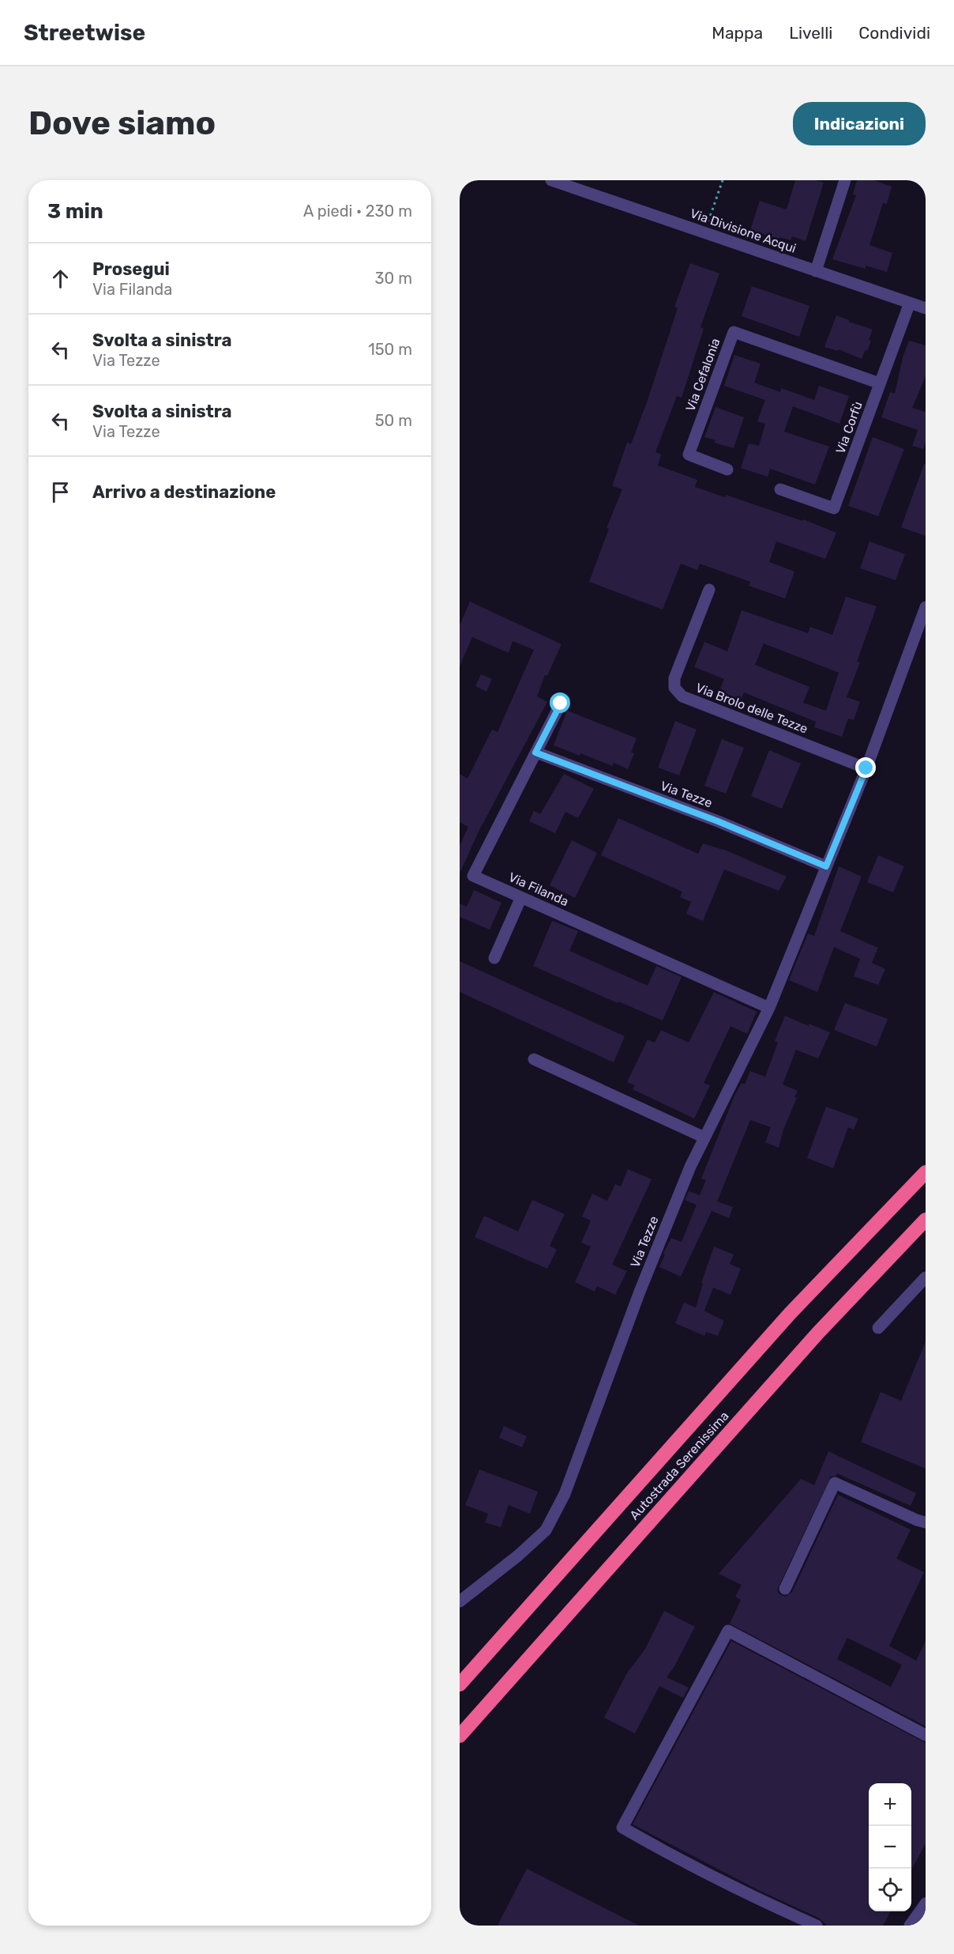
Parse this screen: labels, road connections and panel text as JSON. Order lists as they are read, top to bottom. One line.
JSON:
{"streets":{"highway":["Autostrada Serenissima"],"street":["Via Divisione Acqui","Via Cefalonia","Via Corfù","Via Brolo delle Tezze","Via Tezze","Via Filanda"]},"crossings":[["Via Divisione Acqui","Via Corfù"],["Via Cefalonia","Via Corfù"],["Via Brolo delle Tezze","Via Tezze"],["Via Tezze","Via Filanda"]],"page":{"header":"Streetwise","nav":["Mappa","Livelli","Condividi"],"buttons":"Indicazioni","title":"Dove siamo","heading":["3 min","A piedi · 230 m"],"list":[["Prosegui","Via Filanda","30 m"],["Svolta a sinistra","Via Tezze","150 m"],["Svolta a sinistra","Via Tezze","50 m"],"Arrivo a destinazione"],"map_buttons":["+","−"]}}
